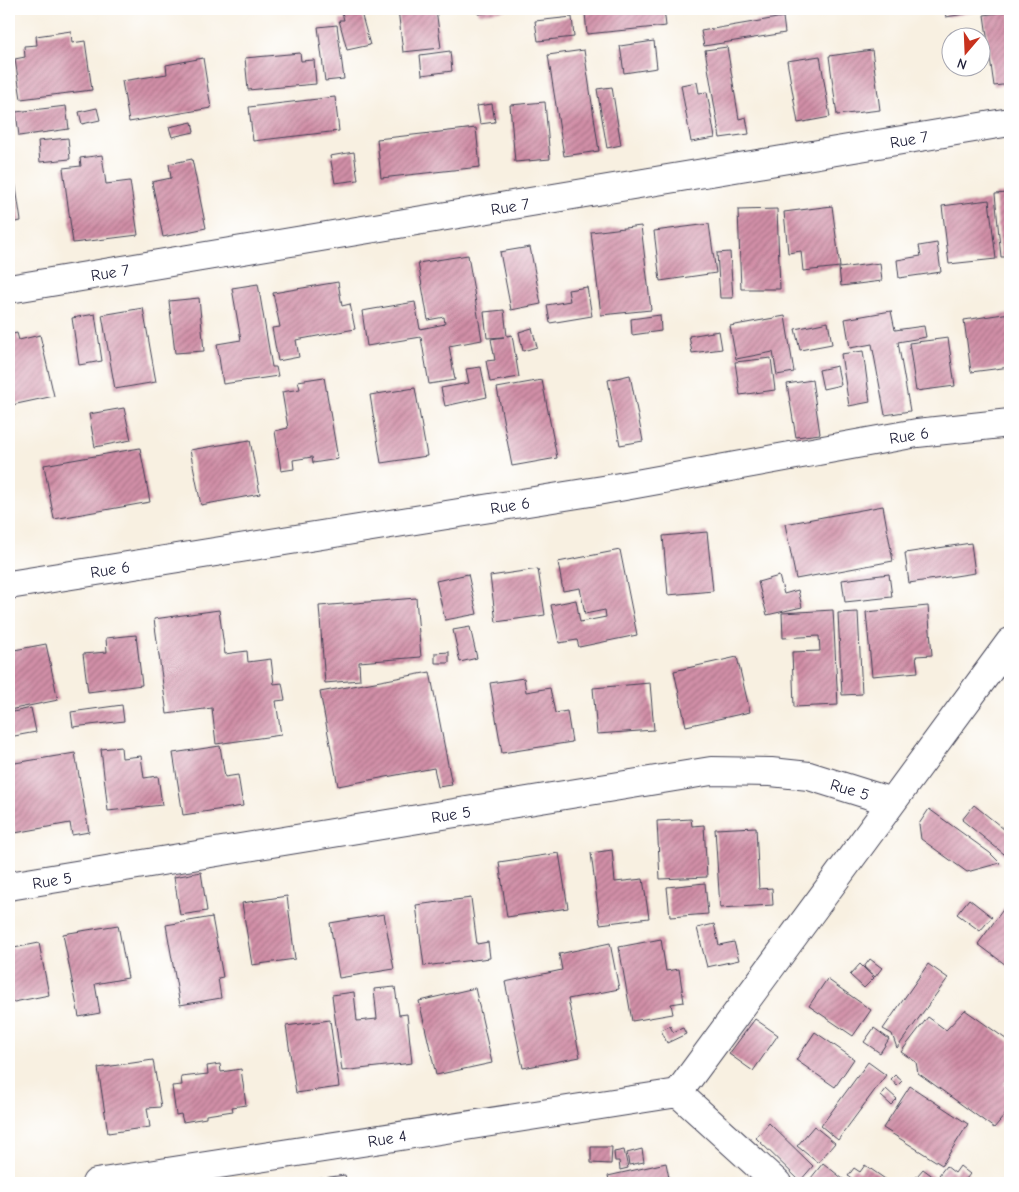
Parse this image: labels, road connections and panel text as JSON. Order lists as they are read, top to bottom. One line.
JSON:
{"streets":{"street":["Rue 7","Rue 6","Rue 5","Rue 4"]},"north":"bottom"}
